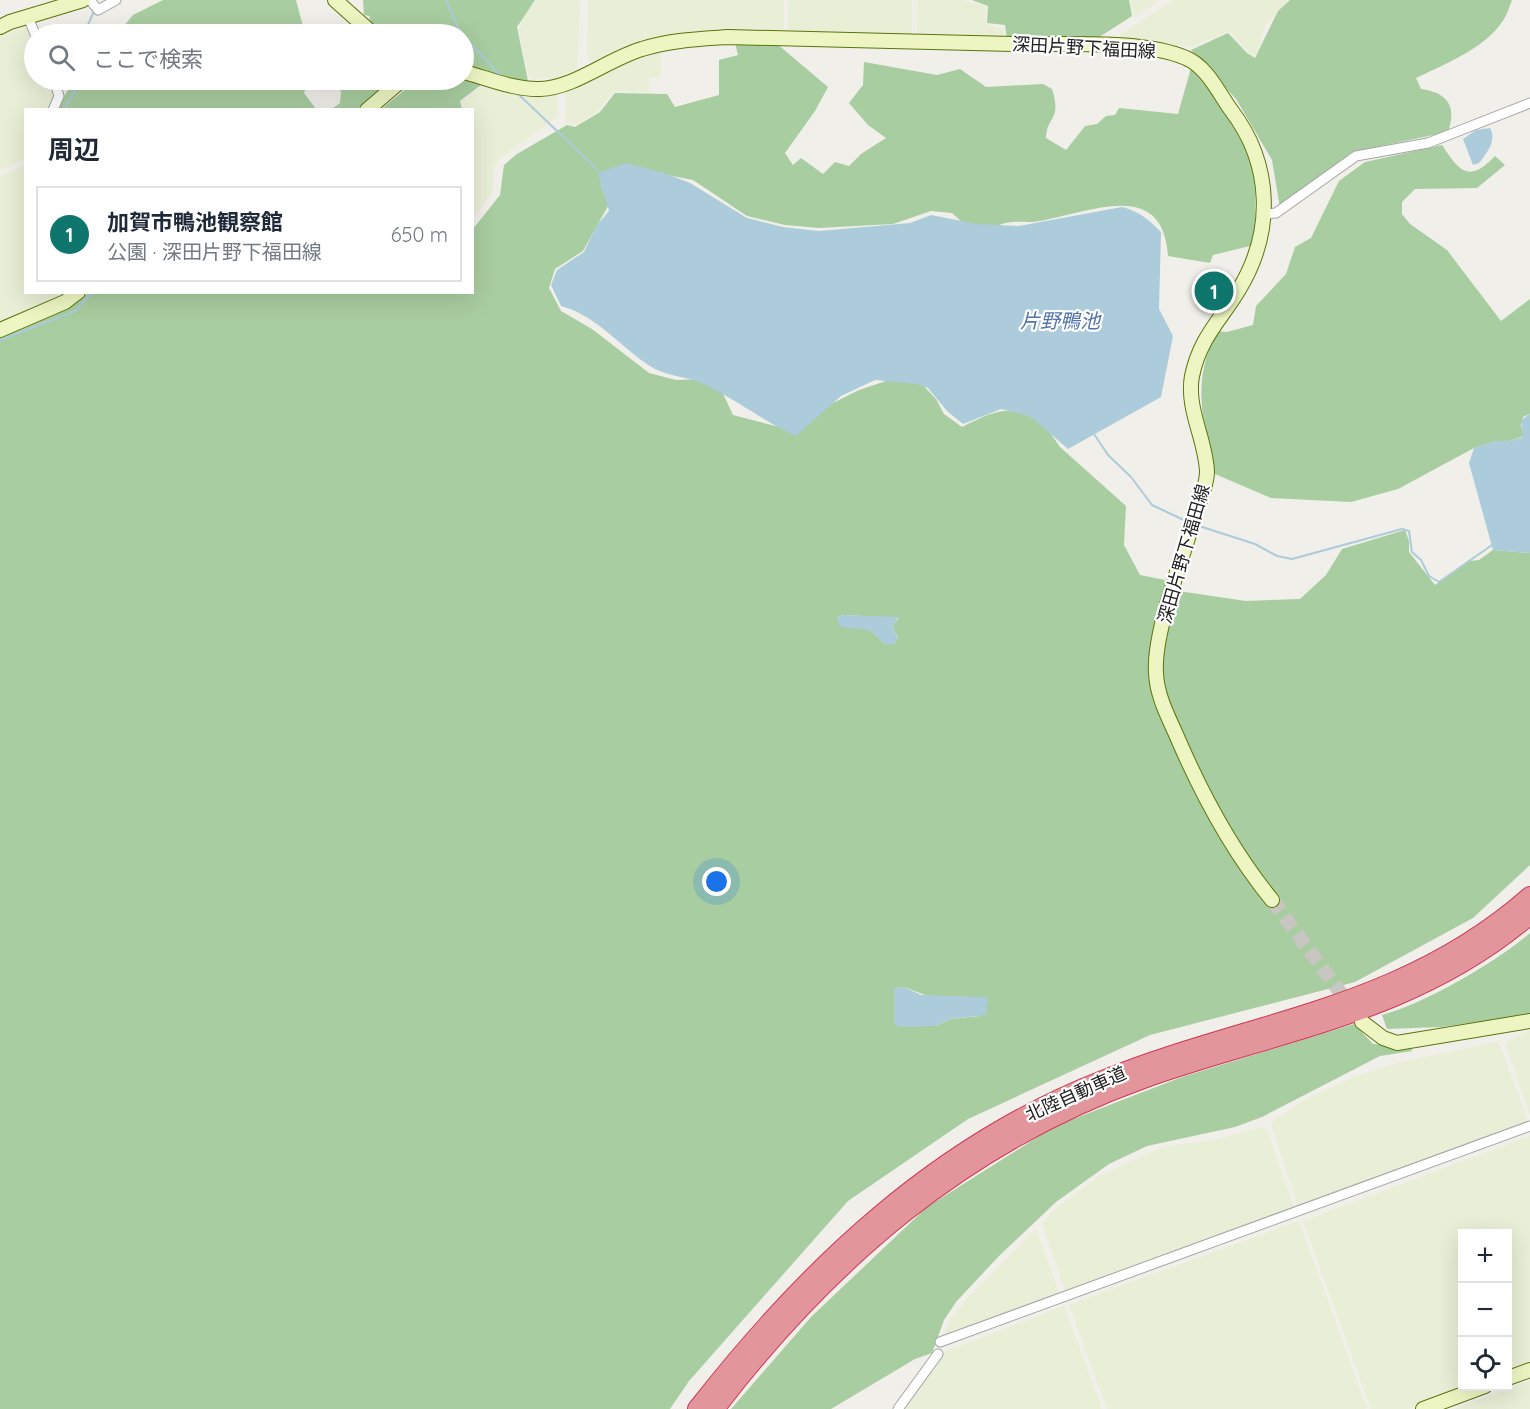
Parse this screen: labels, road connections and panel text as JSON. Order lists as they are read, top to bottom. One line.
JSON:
{"streets":{"highway":["北陸自動車道"],"main road":["深田片野下福田線"]},"water":["片野鴨池"],"page":{"search":"ここで検索","heading":"周辺","list":[{"mark":"1","name":"加賀市鴨池観察館","note":"公園 · 深田片野下福田線","value":"650 m"}],"pins":"1","map_buttons":["+","−"]}}
